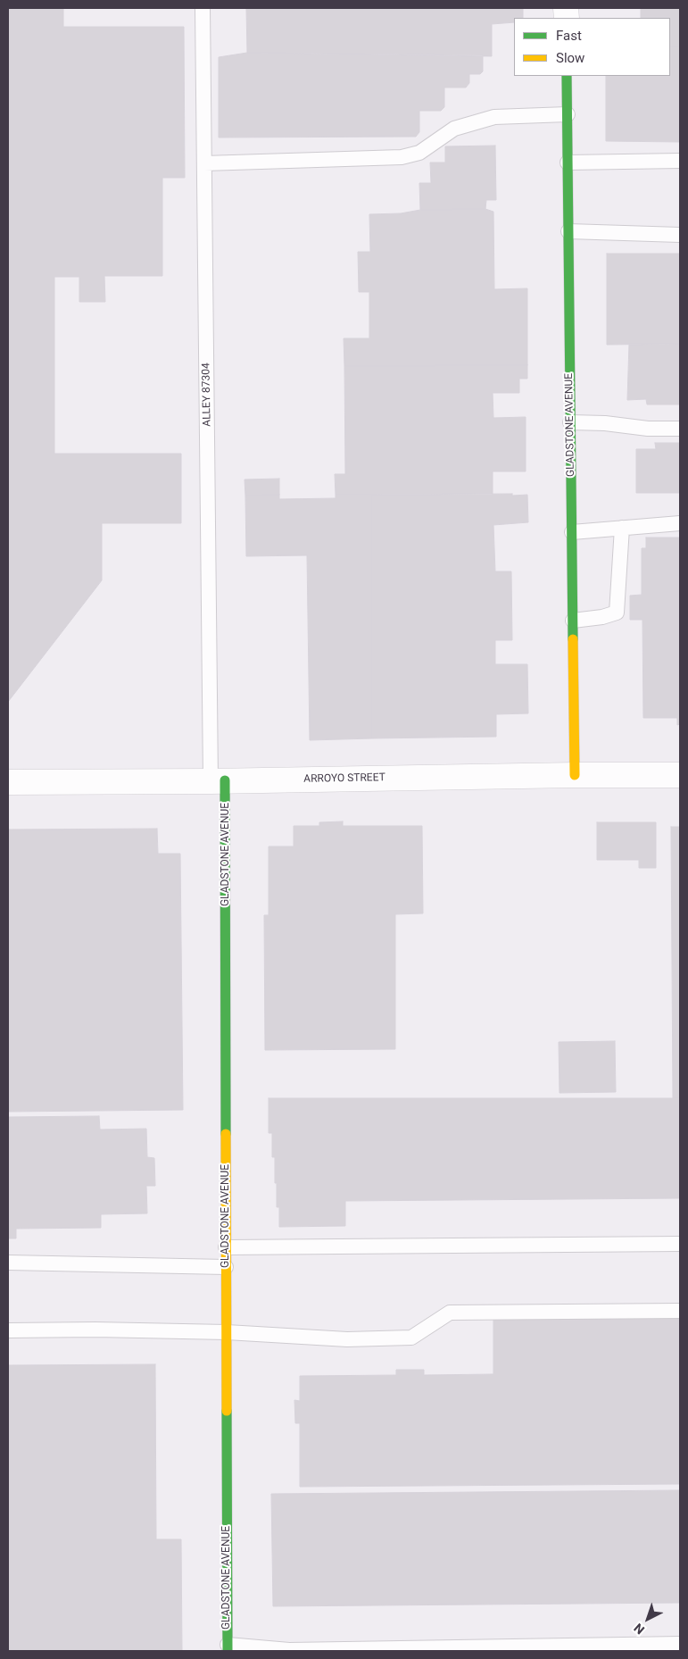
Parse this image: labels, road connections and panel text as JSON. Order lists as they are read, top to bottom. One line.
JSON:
{"streets":{"street":["GLADSTONE AVENUE","ARROYO STREET"],"lane":["ALLEY 87304"]},"crossings":[["ALLEY 87304","GLADSTONE AVENUE"],["ALLEY 87304","ARROYO STREET"],["GLADSTONE AVENUE","ARROYO STREET"]],"legend":["Fast","Slow"],"north":"bottom left"}
